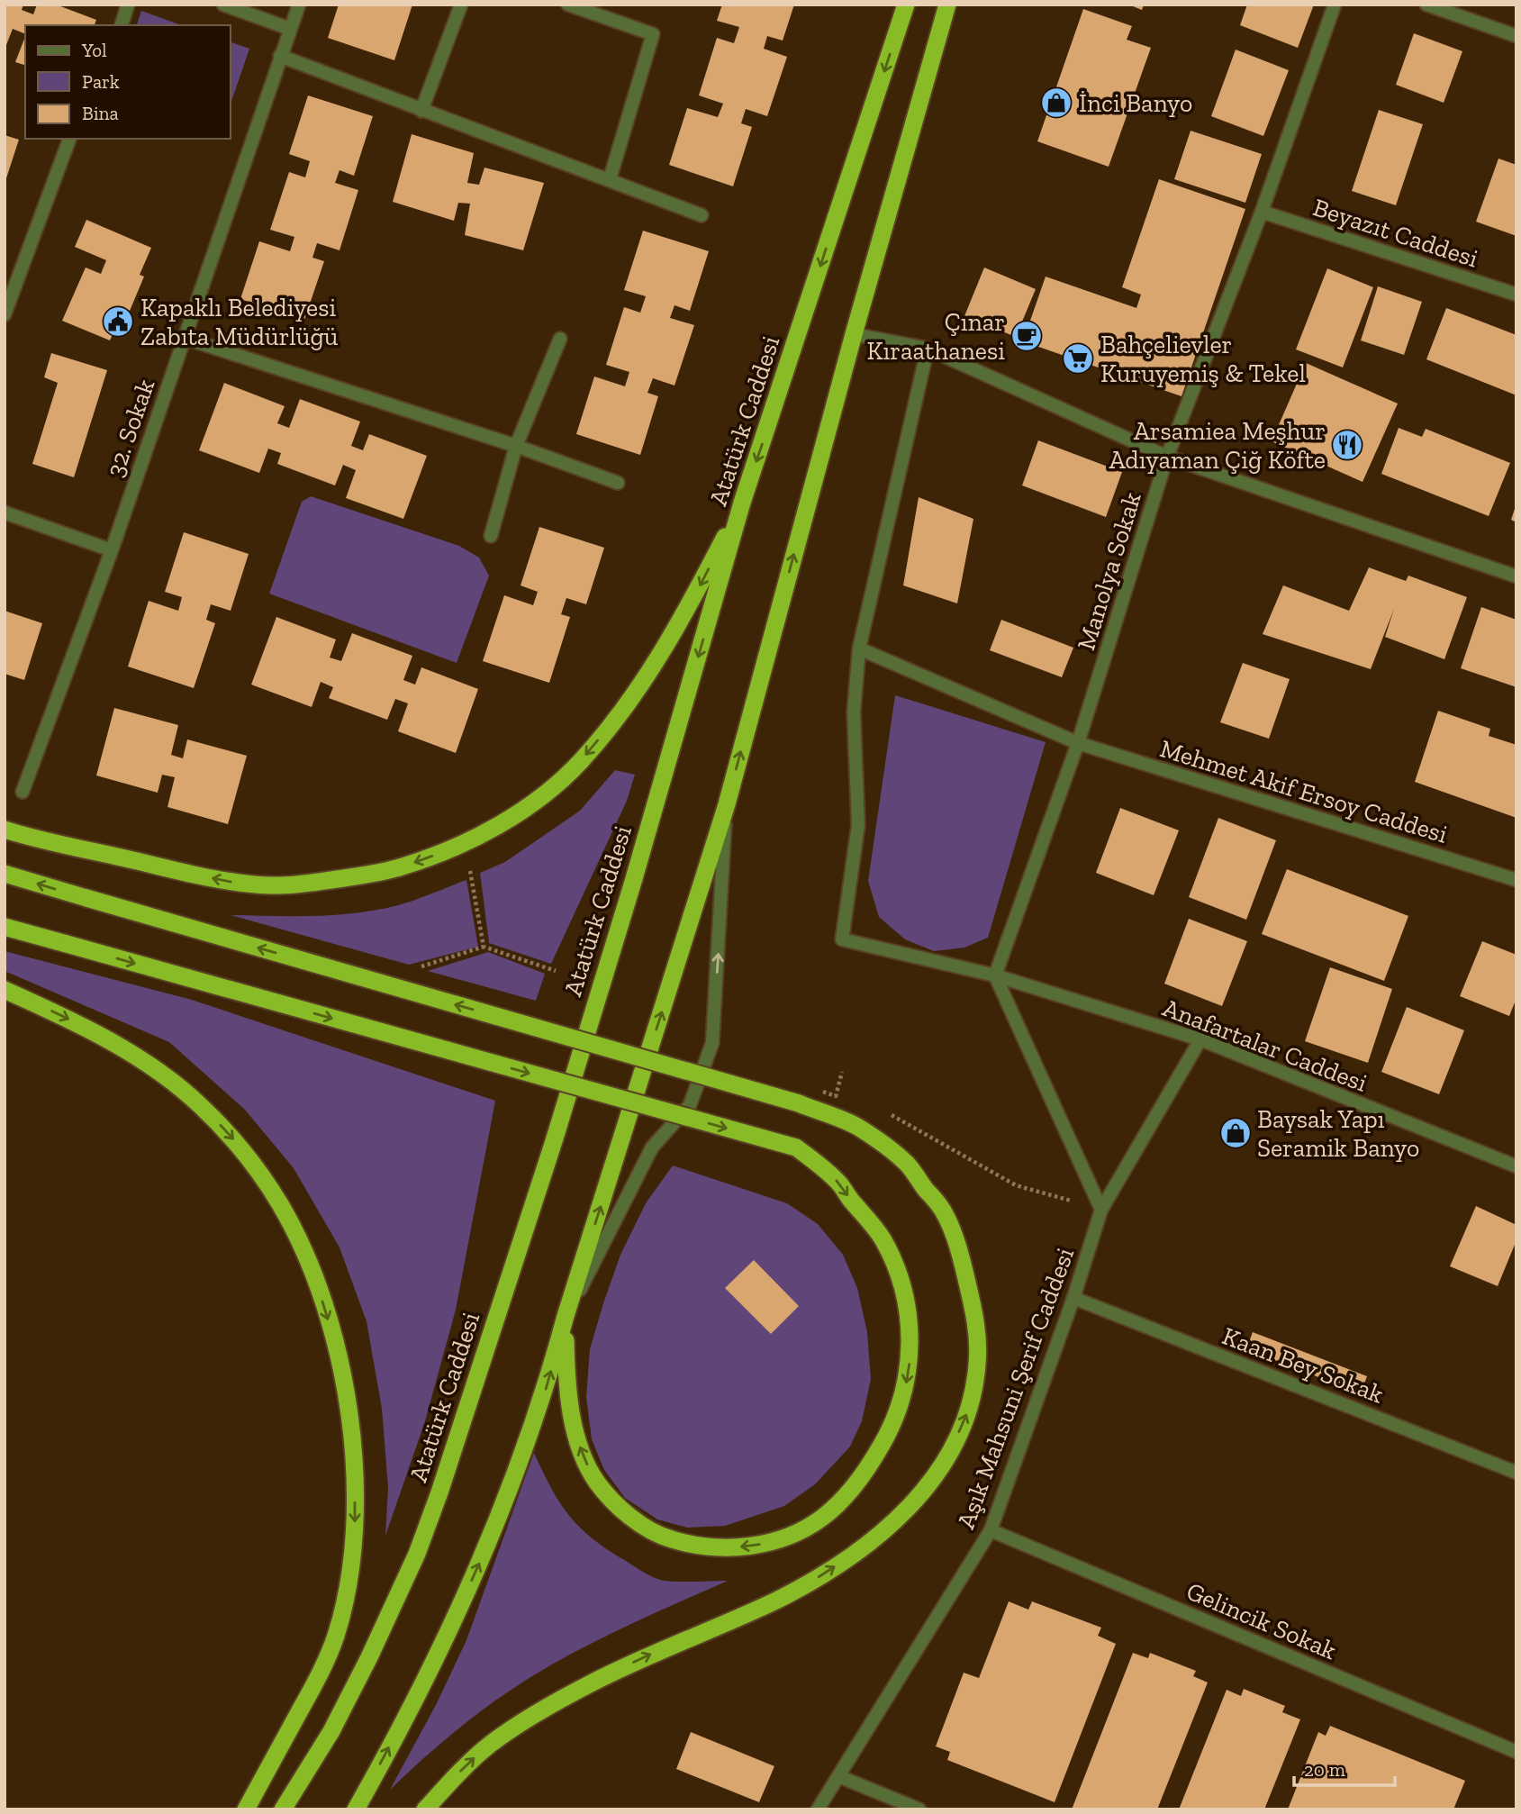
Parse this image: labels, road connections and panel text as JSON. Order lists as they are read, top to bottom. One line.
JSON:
{"streets":{"highway":["Atatürk Caddesi"],"street":["Beyazıt Caddesi","32. Sokak","Manolya Sokak","Mehmet Akif Ersoy Caddesi","Anafartalar Caddesi","Kaan Bey Sokak","Aşık Mahsuni Şerif Caddesi","Gelincik Sokak"]},"crossings":[["Beyazıt Caddesi","Manolya Sokak"],["Manolya Sokak","Mehmet Akif Ersoy Caddesi"],["Manolya Sokak","Anafartalar Caddesi"],["Mehmet Akif Ersoy Caddesi","Anafartalar Caddesi"],["Anafartalar Caddesi","Aşık Mahsuni Şerif Caddesi"],["Kaan Bey Sokak","Aşık Mahsuni Şerif Caddesi"],["Aşık Mahsuni Şerif Caddesi","Gelincik Sokak"]],"places":{"shop":["İnci Banyo","Baysak Yapı Seramik Banyo"],"public building":["Kapaklı Belediyesi Zabıta Müdürlüğü"],"cafe":["Çınar Kıraathanesi"],"supermarket":["Bahçelievler Kuruyemiş & Tekel"],"restaurant":["Arsamiea Meşhur Adıyaman Çiğ Köfte"]},"legend":["Yol","Park","Bina"],"scale_bar":"20 m"}
